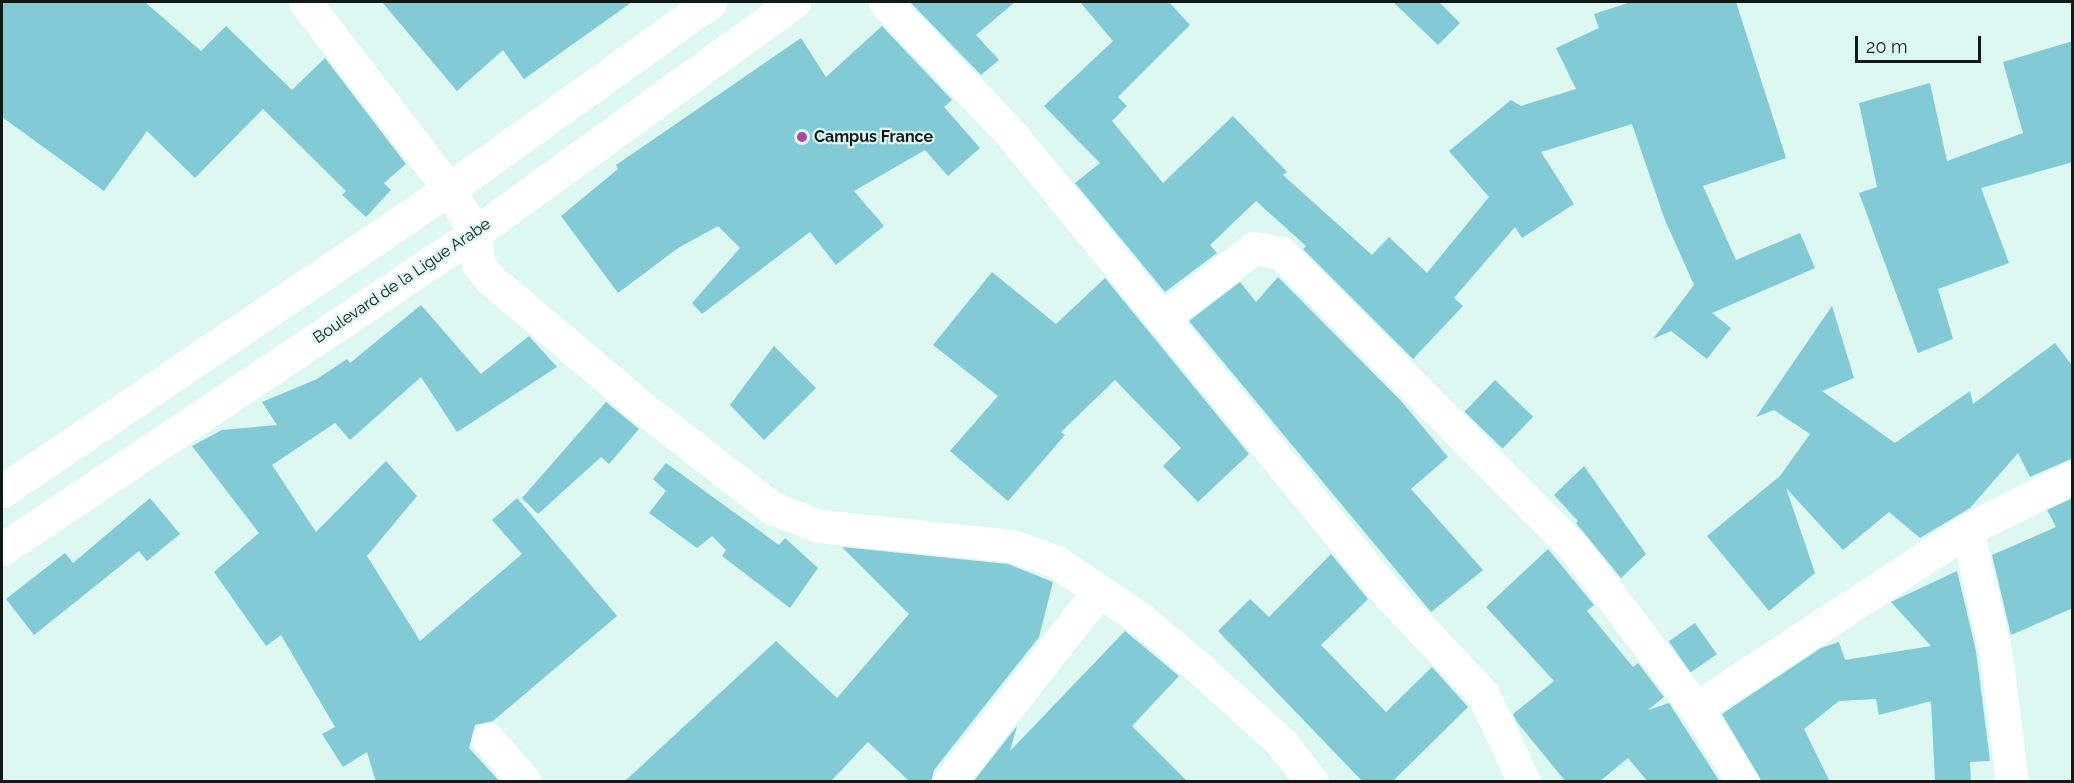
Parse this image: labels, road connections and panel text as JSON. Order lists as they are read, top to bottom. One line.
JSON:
{"streets":{"street":["Boulevard de la Ligue Arabe"]},"places":["Campus France"],"scale_bar":"20 m"}
